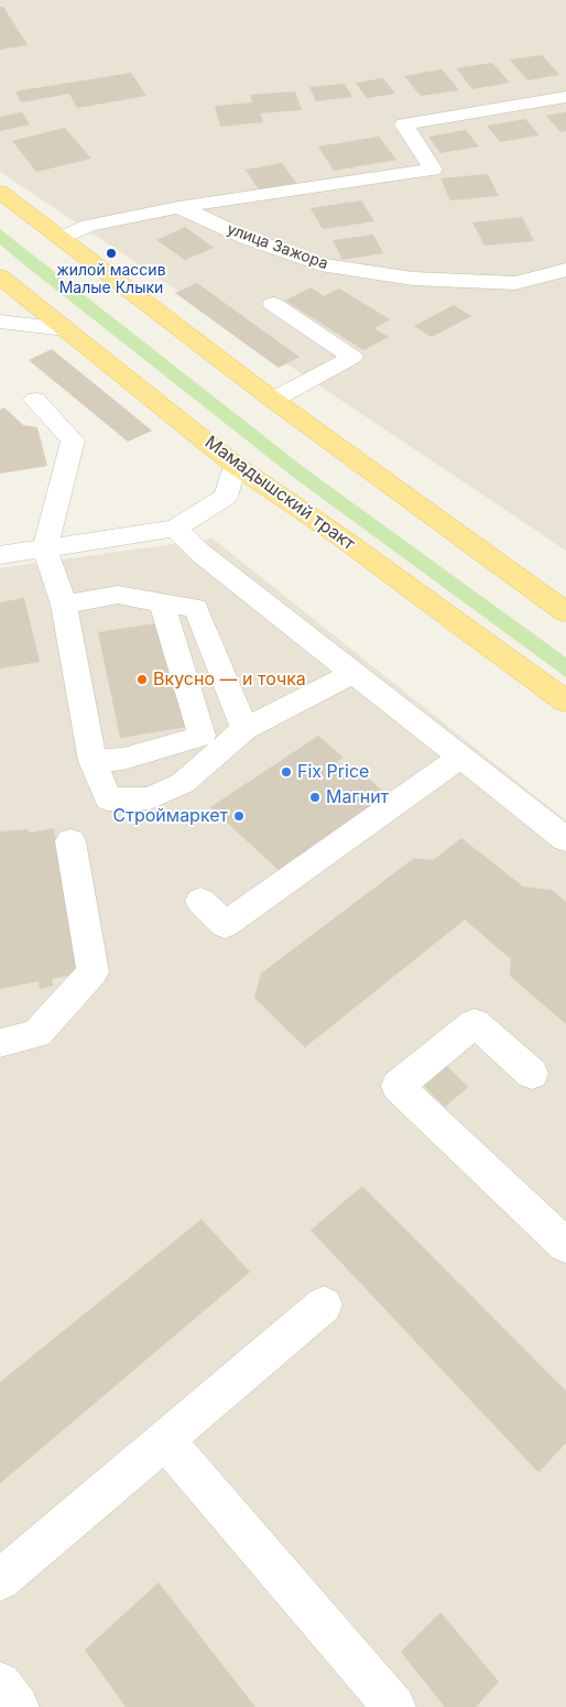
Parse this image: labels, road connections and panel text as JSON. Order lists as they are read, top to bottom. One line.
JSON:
{"streets":{"main road":["Мамадышский тракт"],"street":["улица Зажора"]},"places":["жилой массив Малые Клыки","Вкусно — и точка","Fix Price","Магнит","Строймаркет"]}
